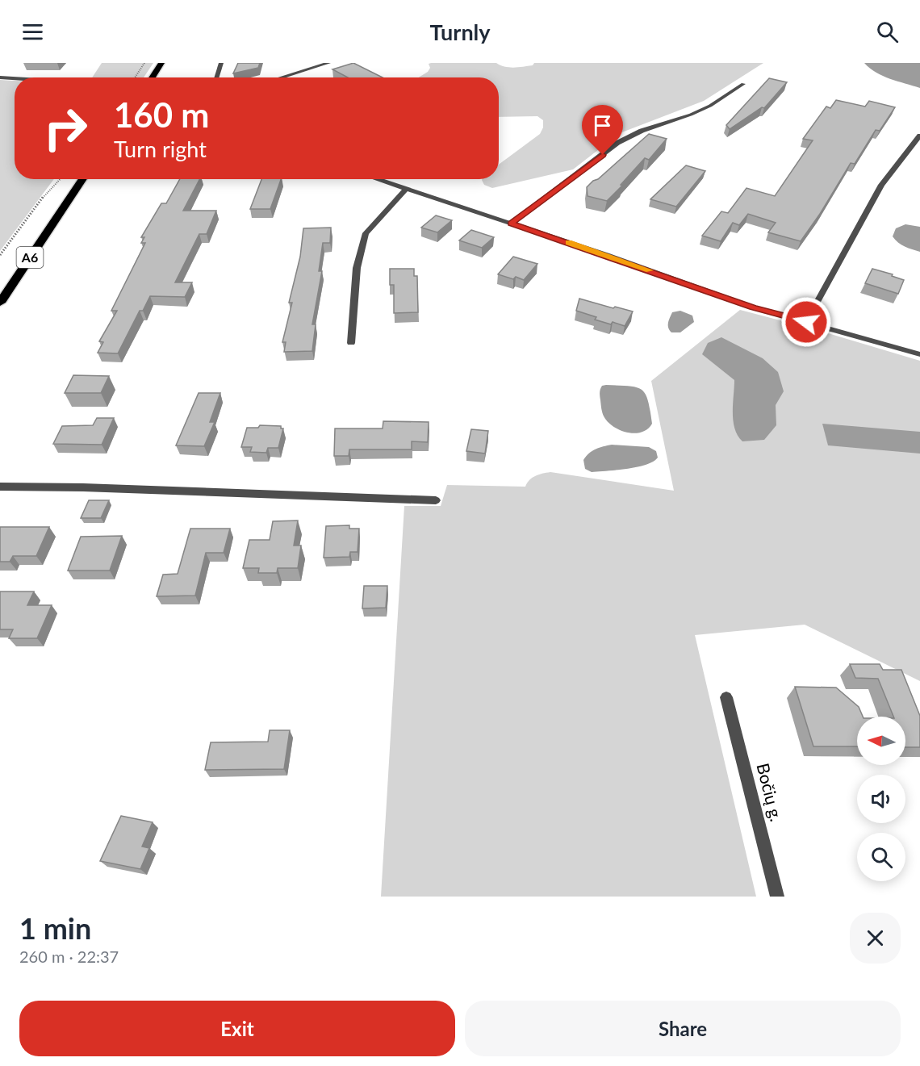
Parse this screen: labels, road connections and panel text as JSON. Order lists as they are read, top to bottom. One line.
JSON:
{"streets":{"highway":["A6"],"street":["Bočių g."]},"north":"left","page":{"header":"Turnly","turn":["160 m","Turn right"],"heading":["1 min","260 m · 22:37"],"buttons":["Exit","Share"]}}
